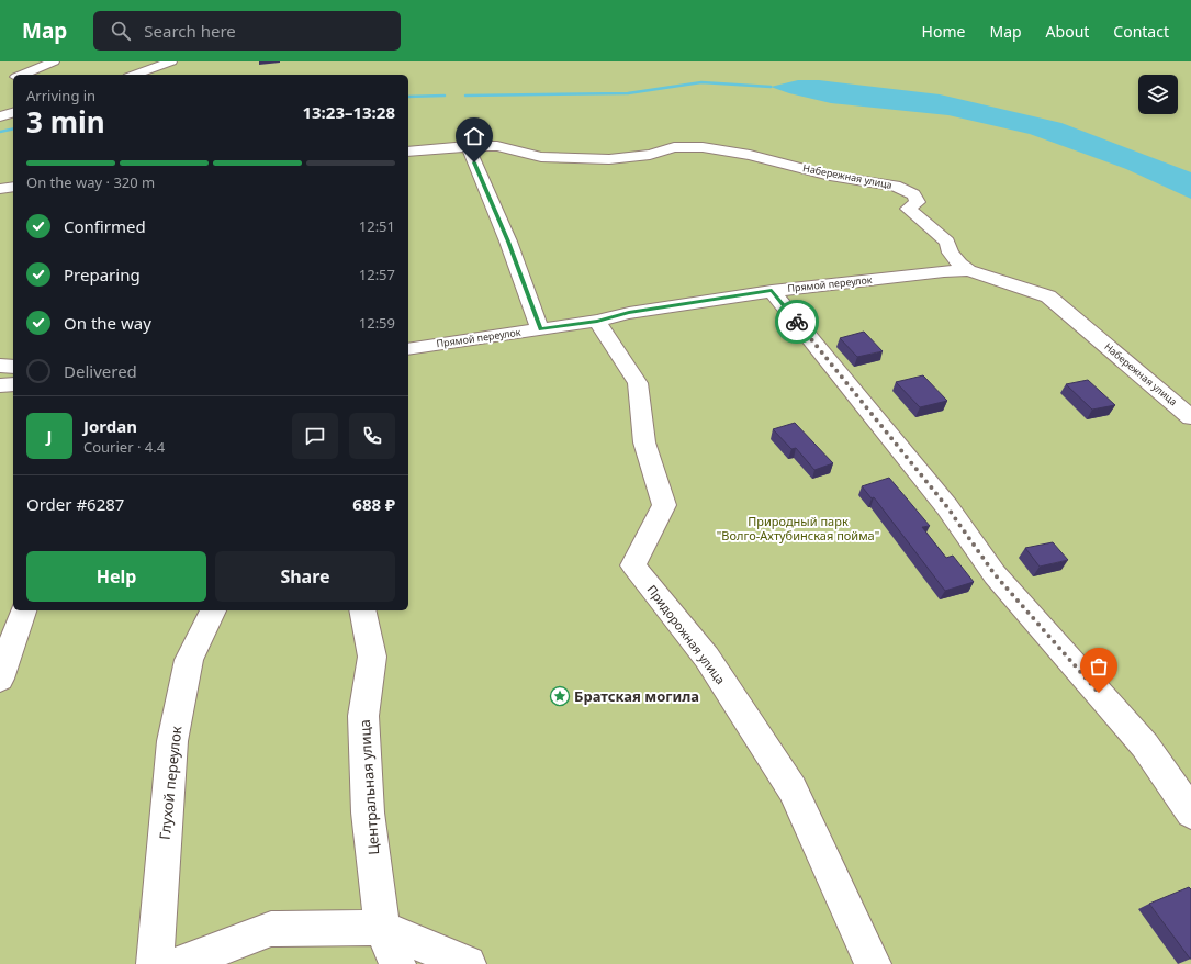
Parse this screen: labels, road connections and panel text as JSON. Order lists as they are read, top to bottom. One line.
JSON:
{"streets":{"street":["Набережная улица","Прямой переулок","Придорожная улица","Глухой переулок","Центральная улица"]},"crossings":[["Набережная улица","Прямой переулок"],["Прямой переулок","Придорожная улица"]],"parks":["Природный парк \"Волго-Ахтубинская пойма\""],"places":{"place":["Братская могила"]},"page":{"header":"Map","search":"Search here","nav":["Home","Map","About","Contact"],"heading":["3 min","Arriving in","13:23–13:28"],"panel":["Jordan","Courier · 4.4","Order #6287","688 ₽"],"bar":"On the way · 320 m","list":[["Confirmed","12:51"],["Preparing","12:57"],["On the way","12:59"],"Delivered"],"round":"J","buttons":["Help","Share"]}}
